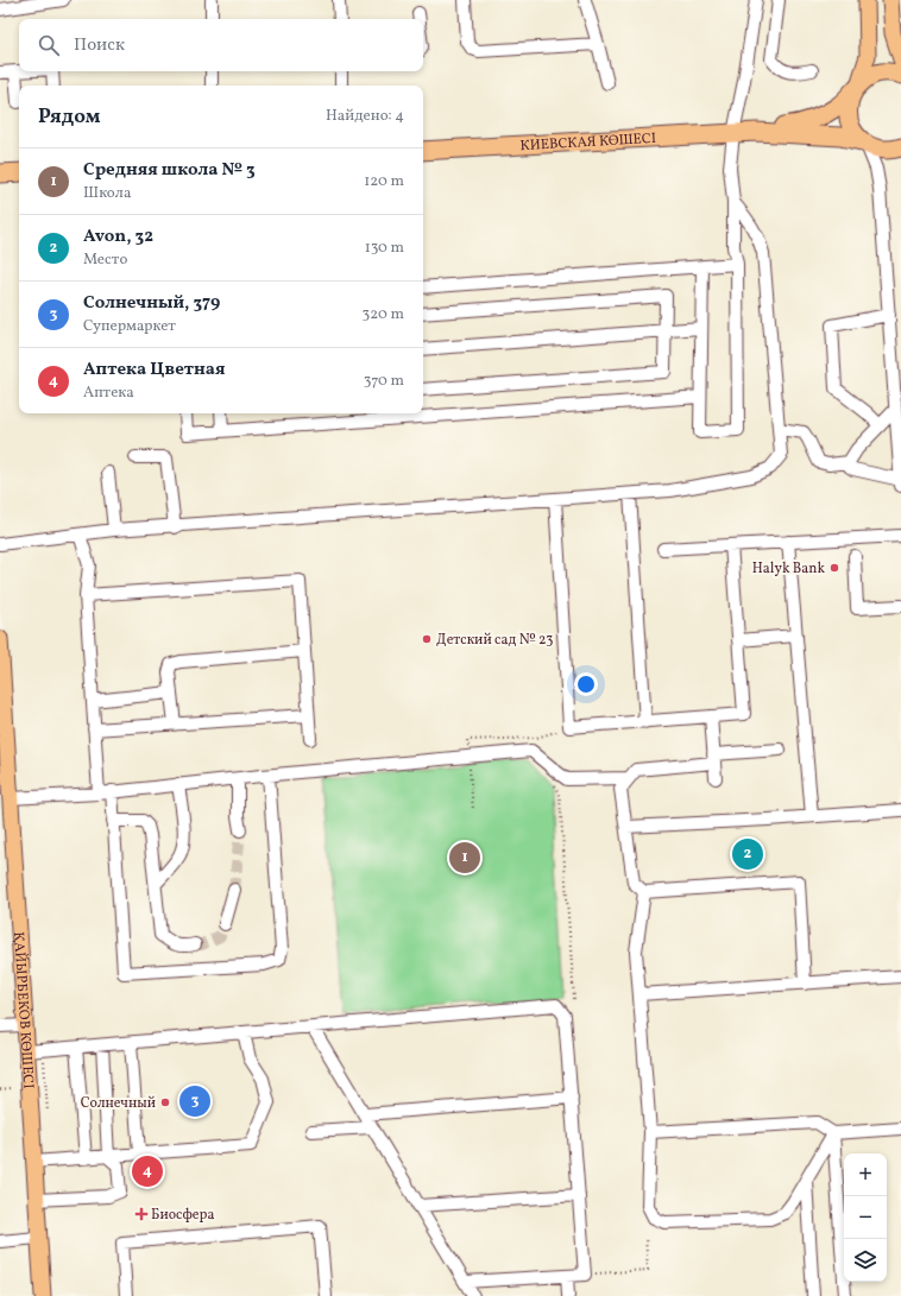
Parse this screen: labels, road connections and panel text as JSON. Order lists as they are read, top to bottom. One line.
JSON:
{"streets":{"highway":["КИЕВСКАЯ КӨШЕСІ"],"main road":["ҚАЙЫРБЕКОВ КӨШЕСІ"]},"places":{"other":["Halyk Bank","Детский сад № 23","Солнечный"],"health":["Биосфера"]},"page":{"search":"Поиск","heading":["Рядом","Найдено: 4"],"list":[{"mark":"1","name":"Средняя школа № 3","note":"Школа","value":"120 m"},{"mark":"2","name":"Avon, 32","note":"Место","value":"130 m"},{"mark":"3","name":"Солнечный, 379","note":"Супермаркет","value":"320 m"},{"mark":"4","name":"Аптека Цветная","note":"Аптека","value":"370 m"}],"pins":["2","1","3","4"],"map_buttons":["+","−"]}}
